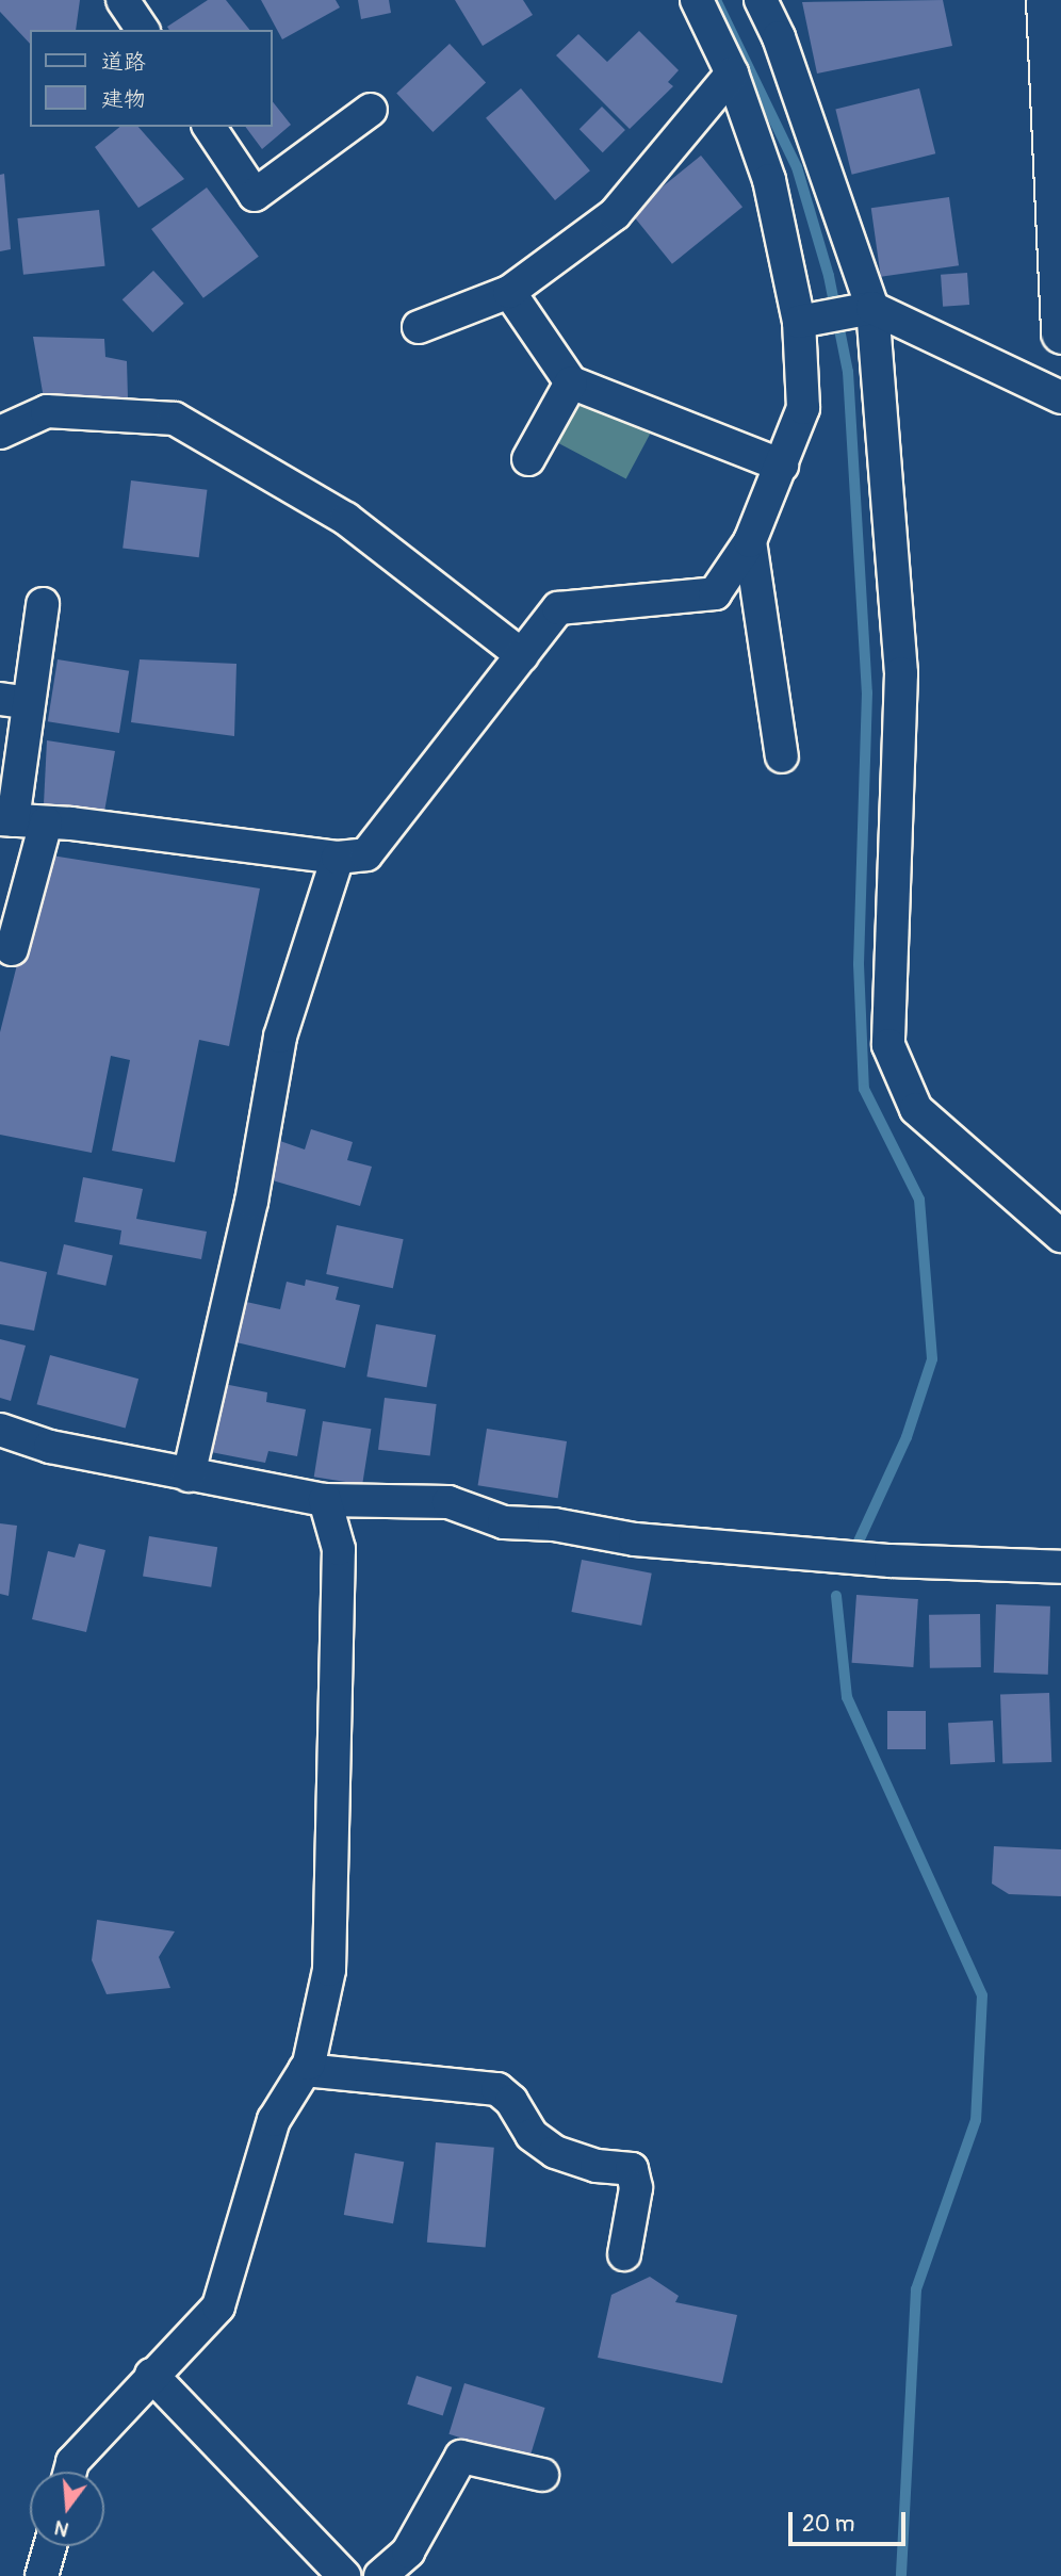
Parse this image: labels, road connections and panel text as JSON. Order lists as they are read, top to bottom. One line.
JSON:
{"legend":["道路","建物"],"scale_bar":"20 m","north":"bottom"}
